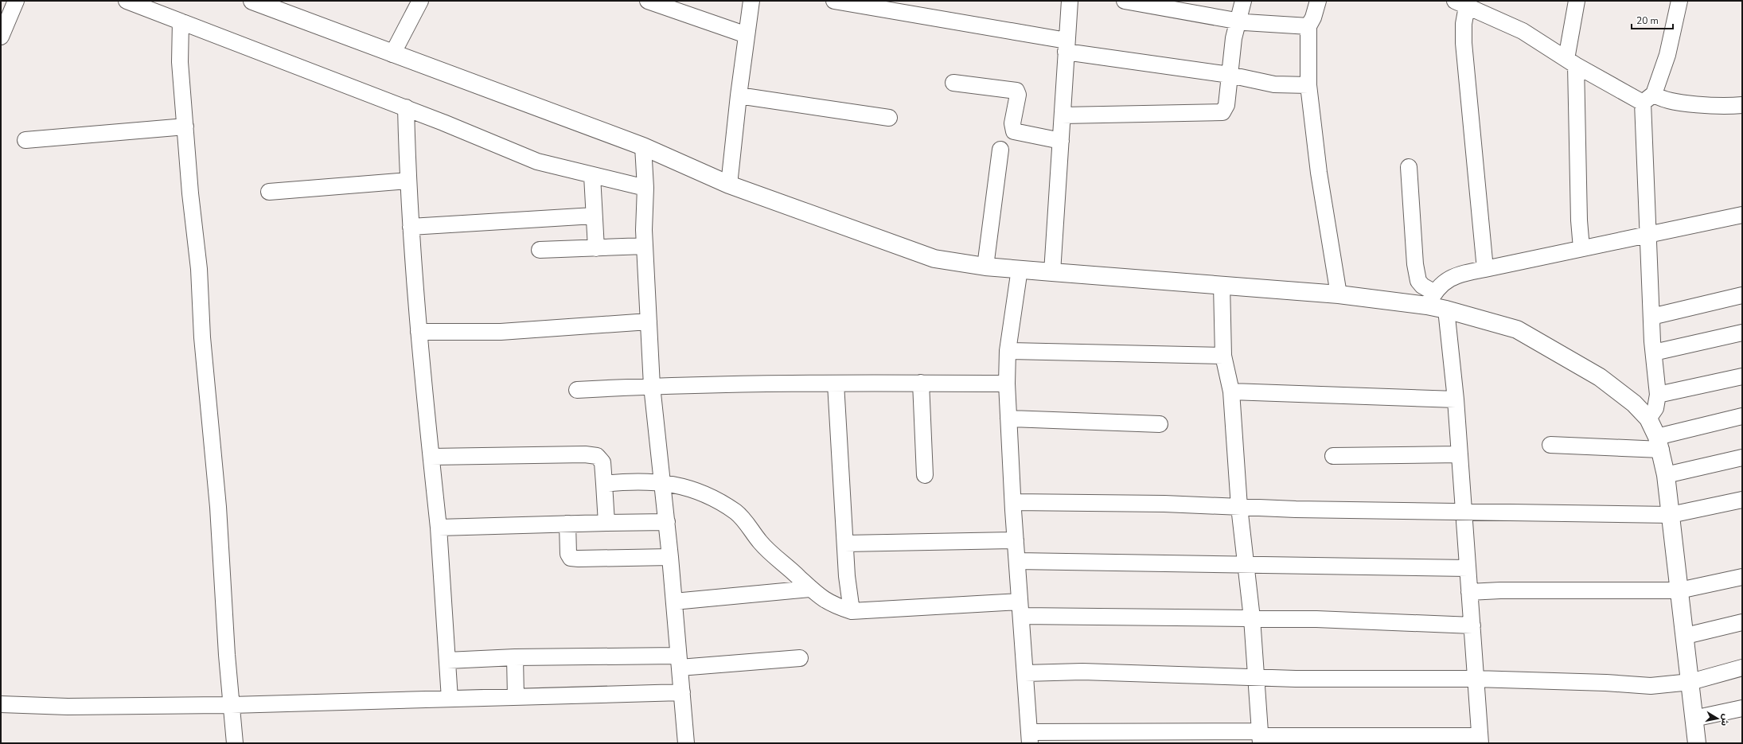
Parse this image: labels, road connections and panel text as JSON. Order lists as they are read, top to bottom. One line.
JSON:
{"scale_bar":"20 m","north":"right"}
